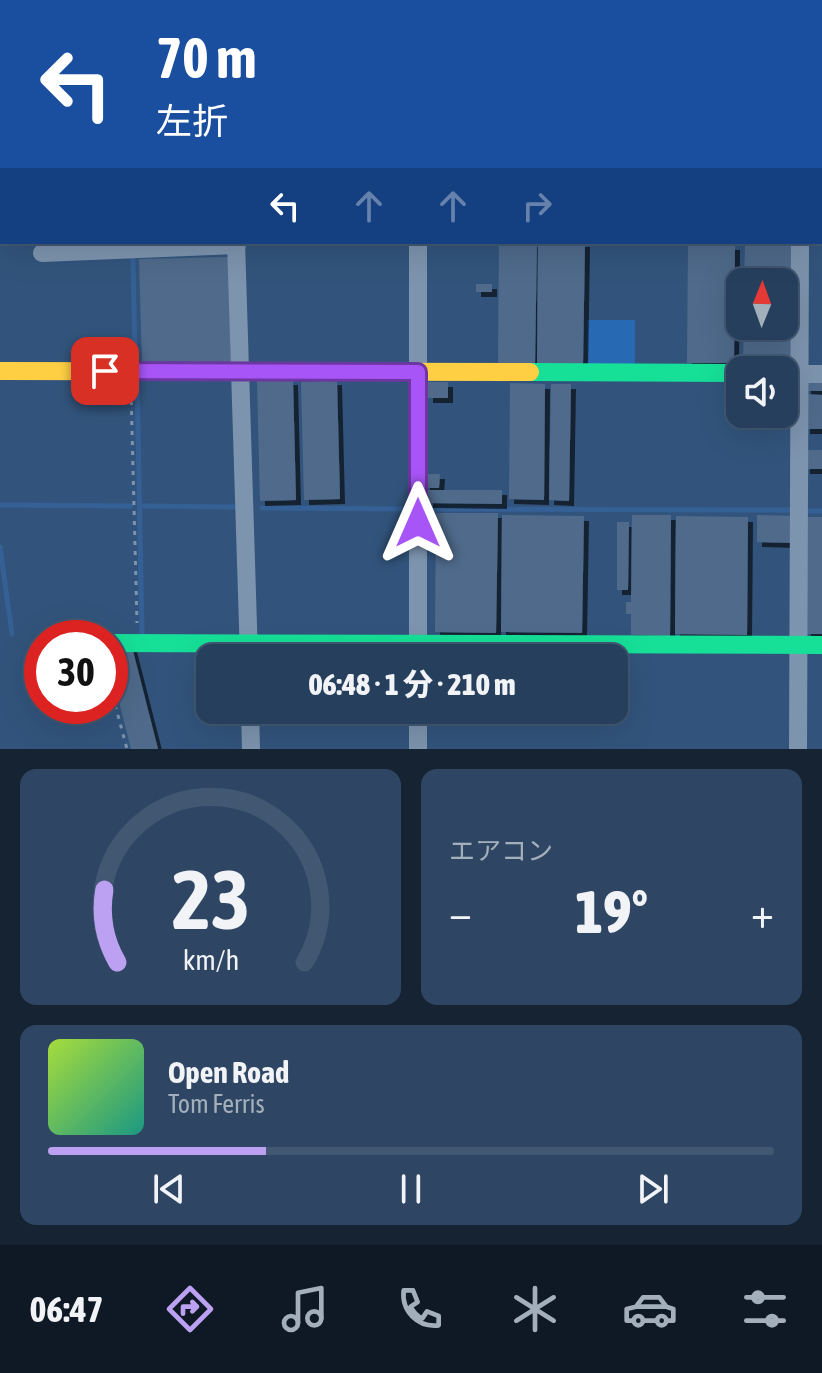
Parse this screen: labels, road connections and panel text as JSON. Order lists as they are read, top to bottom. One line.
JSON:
{"north":"top","page":{"turn":["70 m","左折"],"limit":"30","trip":"06:48 · 1 分 · 210 m","tile":"エアコン","heat":["−","19°","+"],"song":["Open Road","Tom Ferris"],"tabs":"06:47","gauge":["23","km/h"]}}
